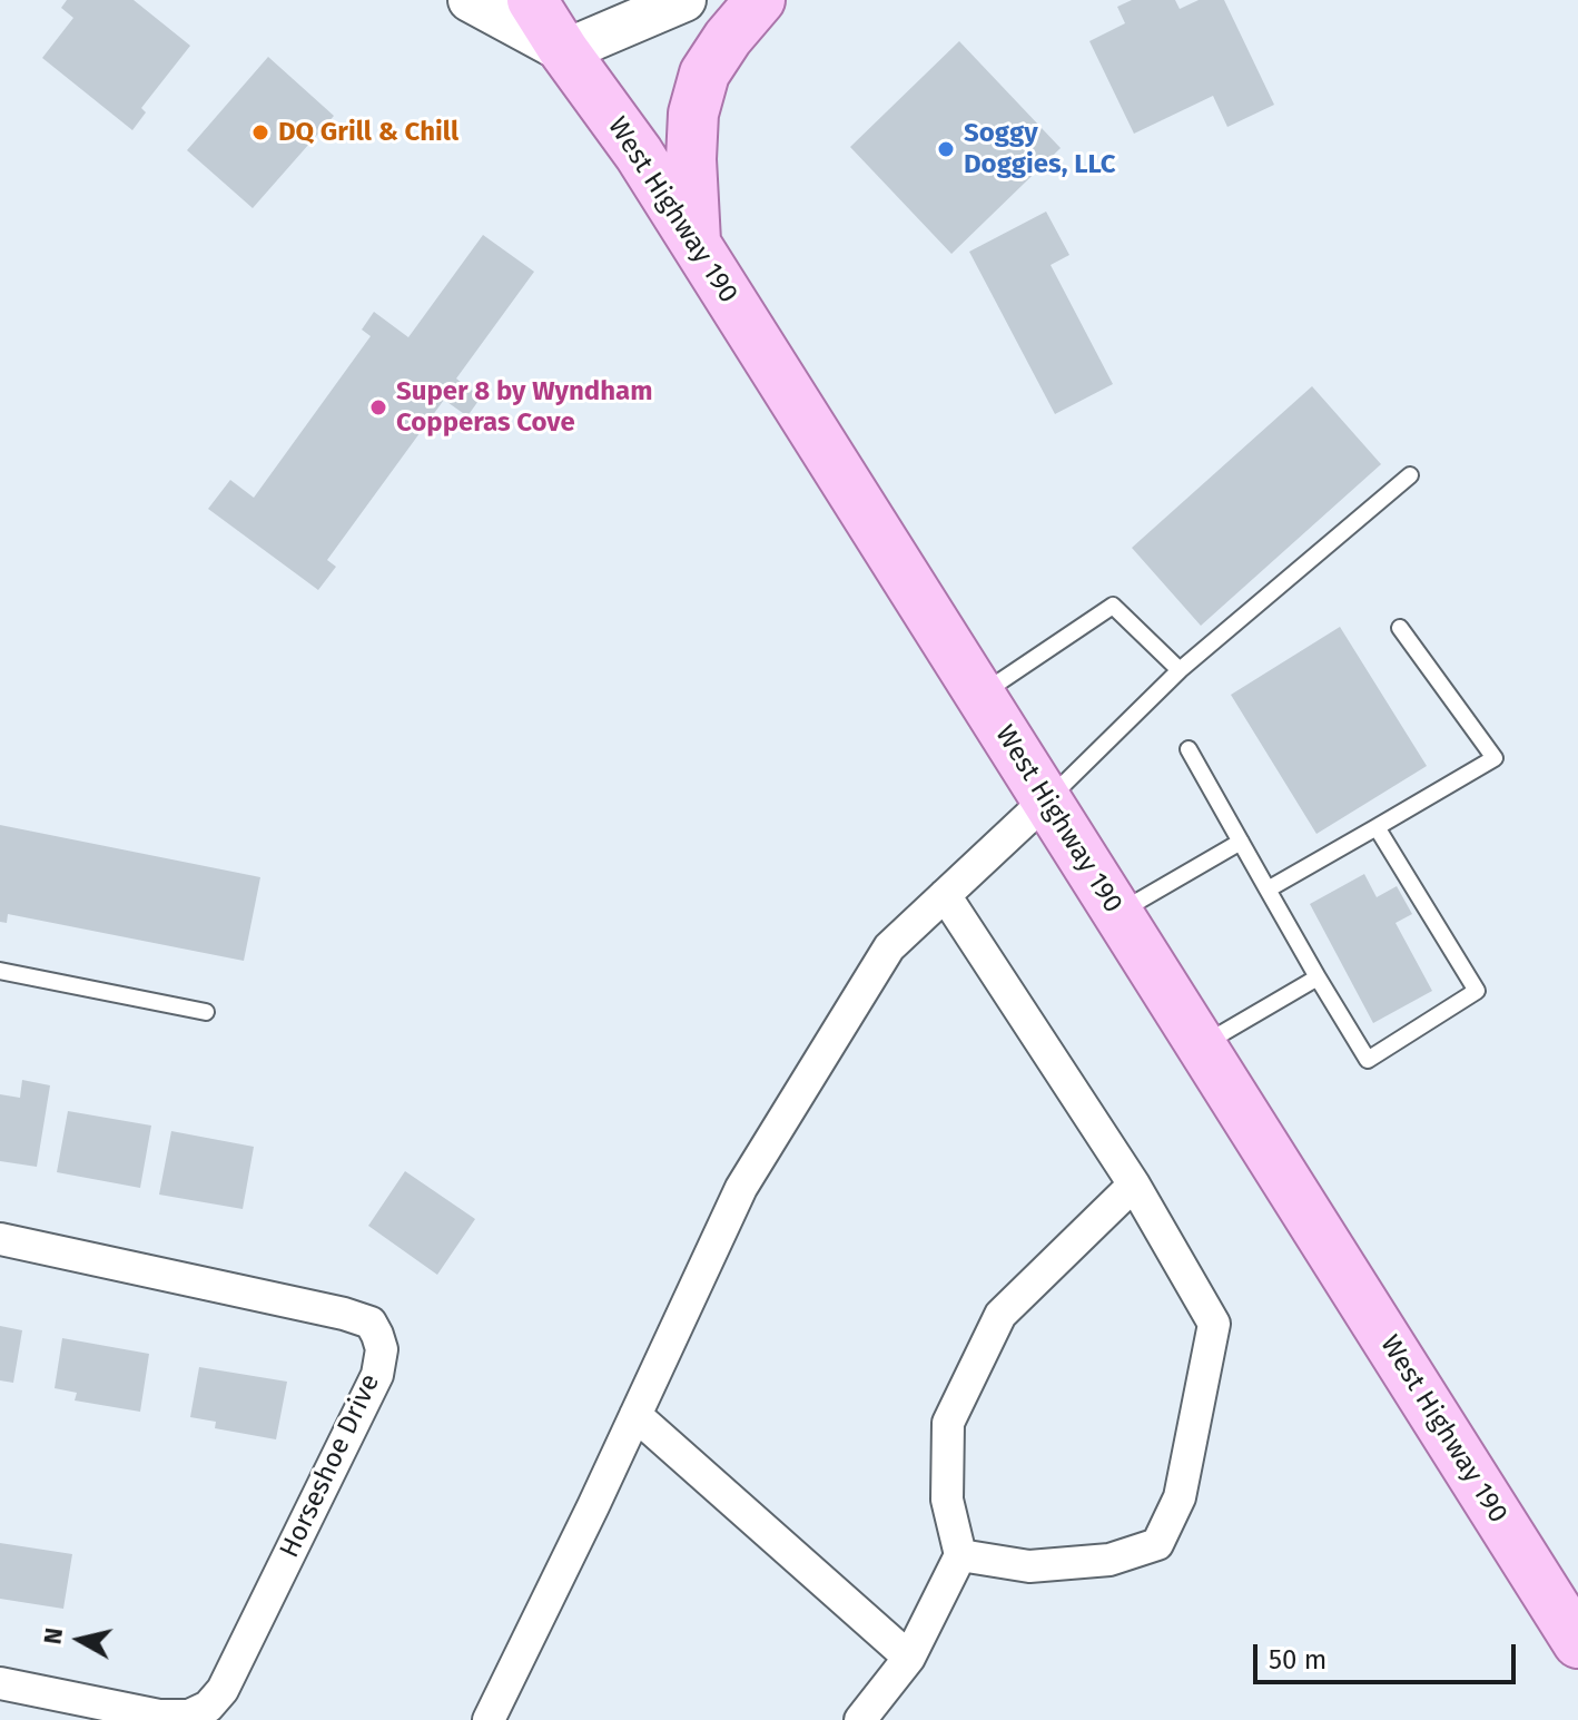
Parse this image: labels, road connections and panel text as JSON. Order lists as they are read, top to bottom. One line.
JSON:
{"streets":{"main road":["West Highway 190"],"street":["Horseshoe Drive"]},"places":["DQ Grill & Chill","Soggy Doggies, LLC","Super 8 by Wyndham Copperas Cove"],"scale_bar":"50 m","north":"left"}
